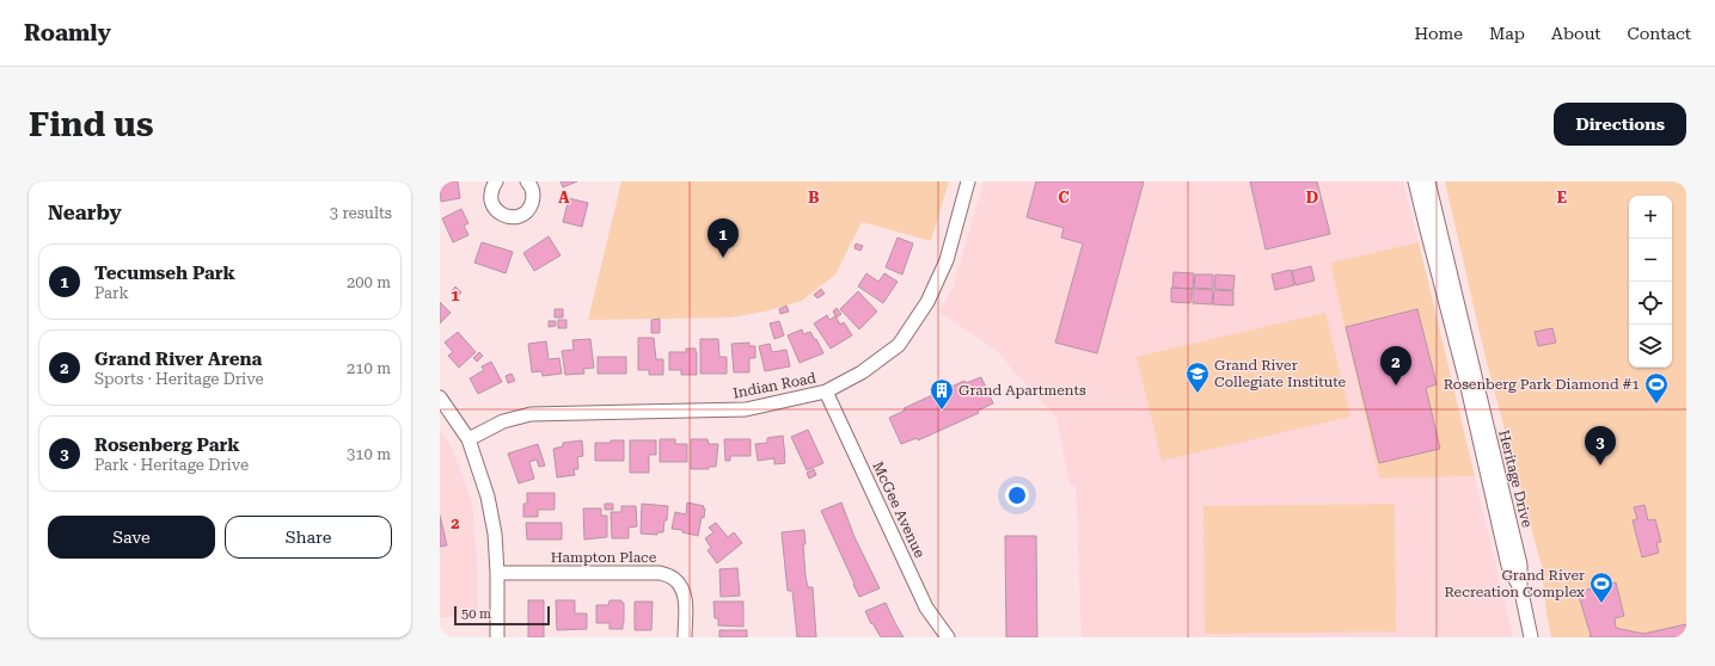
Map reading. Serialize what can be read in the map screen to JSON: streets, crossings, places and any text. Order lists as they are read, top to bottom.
{
  "streets": {
    "street": [
      "Indian Road",
      "Heritage Drive",
      "McGee Avenue",
      "Hampton Place"
    ]
  },
  "crossings": [
    ["Indian Road", "McGee Avenue"]
  ],
  "places": {
    "school or university": ["Grand River Collegiate Institute"],
    "sports": ["Rosenberg Park Diamond #1", "Grand River Recreation Complex"],
    "building": ["Grand Apartments"]
  },
  "scale_bar": "50 m",
  "page": {
    "header": "Roamly",
    "nav": [
      "Home",
      "Map",
      "About",
      "Contact"
    ],
    "buttons": [
      "Directions",
      ["Save", "Share"]
    ],
    "title": "Find us",
    "heading": ["Nearby", "3 results"],
    "map_buttons": ["+", "−"],
    "pins": ["1", "2", "3"],
    "list": [
      {
        "mark": "1",
        "name": "Tecumseh Park",
        "note": "Park",
        "value": "200 m"
      },
      {
        "mark": "2",
        "name": "Grand River Arena",
        "note": "Sports · Heritage Drive",
        "value": "210 m"
      },
      {
        "mark": "3",
        "name": "Rosenberg Park",
        "note": "Park · Heritage Drive",
        "value": "310 m"
      }
    ],
    "scale": "50 m"
  },
  "grid": {
    "columns": [
      "A",
      "B",
      "C",
      "D",
      "E"
    ],
    "rows": ["1", "2"]
  }
}
